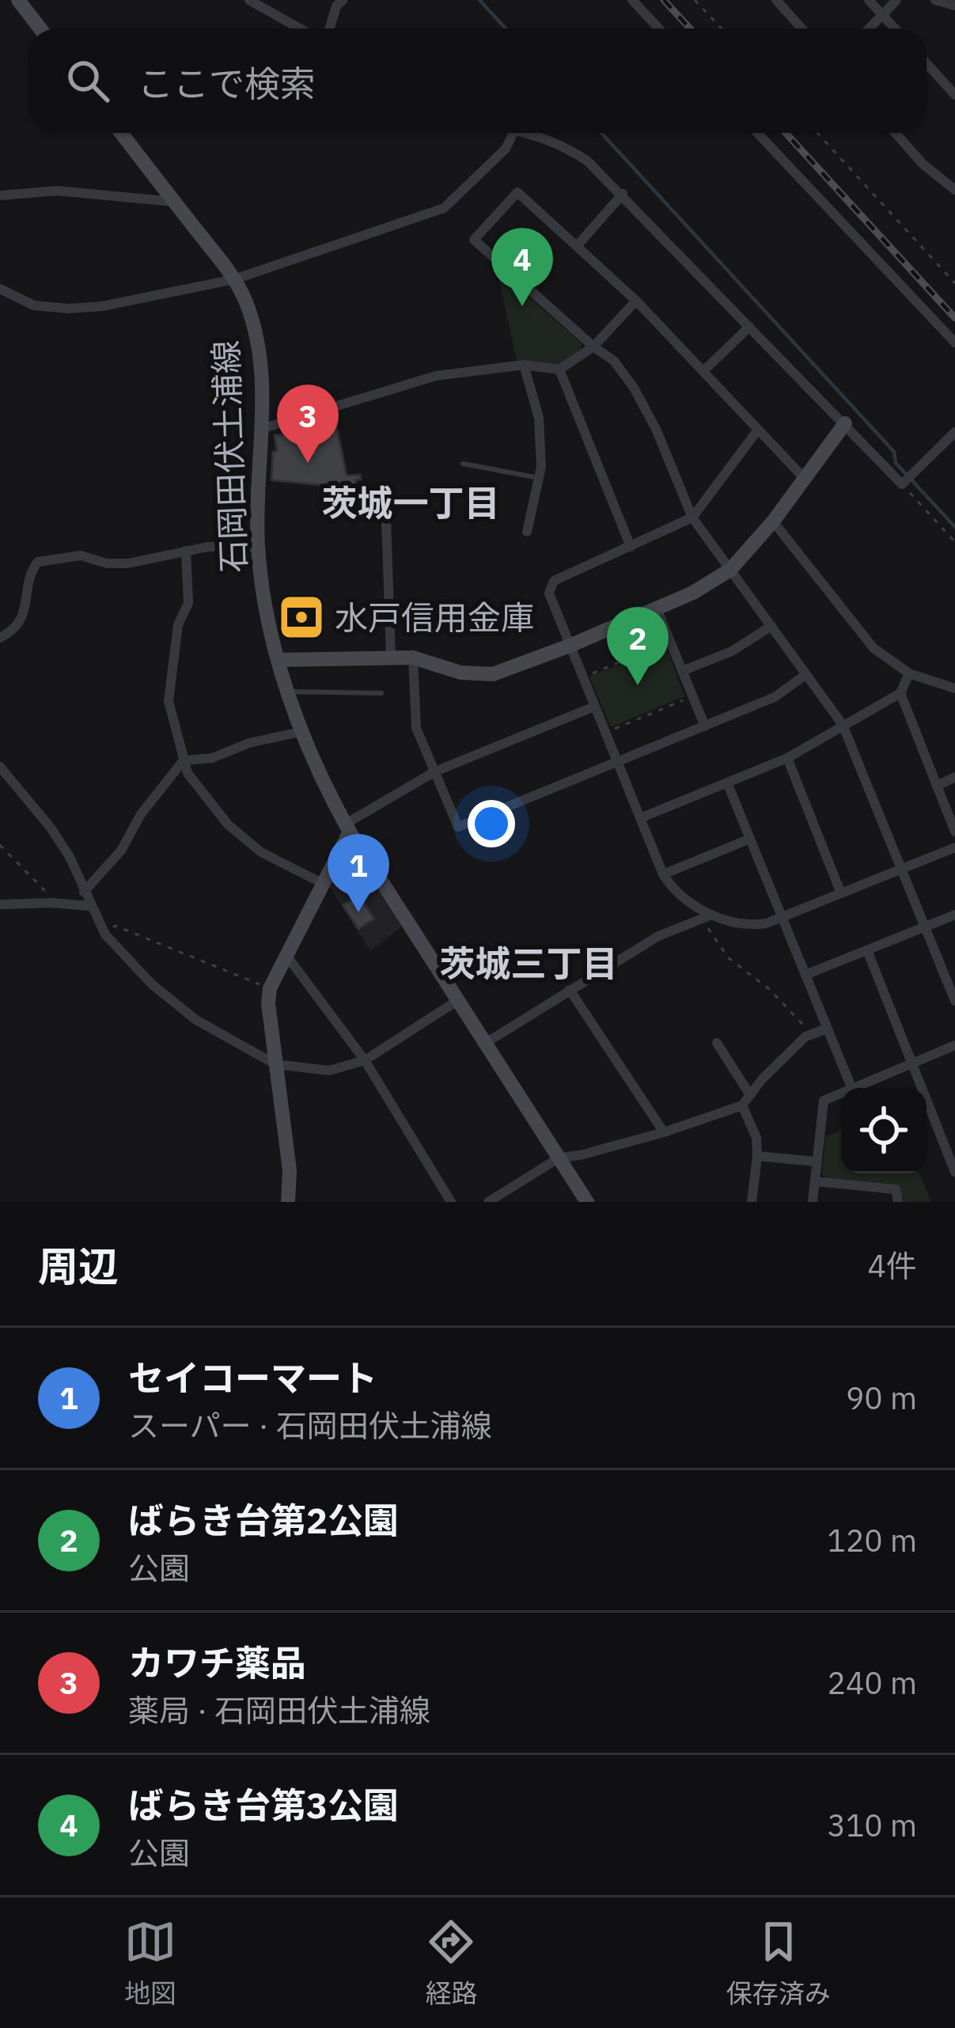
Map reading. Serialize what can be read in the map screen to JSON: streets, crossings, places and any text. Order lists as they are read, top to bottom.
{
  "streets": {
    "main road": ["石岡田伏土浦線"]
  },
  "districts": ["茨城一丁目", "茨城三丁目"],
  "places": {
    "bank": ["水戸信用金庫"]
  },
  "page": {
    "search": "ここで検索",
    "pins": [
      "4",
      "3",
      "2",
      "1"
    ],
    "heading": ["周辺", "4件"],
    "list": [
      {
        "mark": "1",
        "name": "セイコーマート",
        "note": "スーパー · 石岡田伏土浦線",
        "value": "90 m"
      },
      {
        "mark": "2",
        "name": "ばらき台第2公園",
        "note": "公園",
        "value": "120 m"
      },
      {
        "mark": "3",
        "name": "カワチ薬品",
        "note": "薬局 · 石岡田伏土浦線",
        "value": "240 m"
      },
      {
        "mark": "4",
        "name": "ばらき台第3公園",
        "note": "公園",
        "value": "310 m"
      }
    ],
    "nav": ["地図", "経路", "保存済み"]
  }
}
